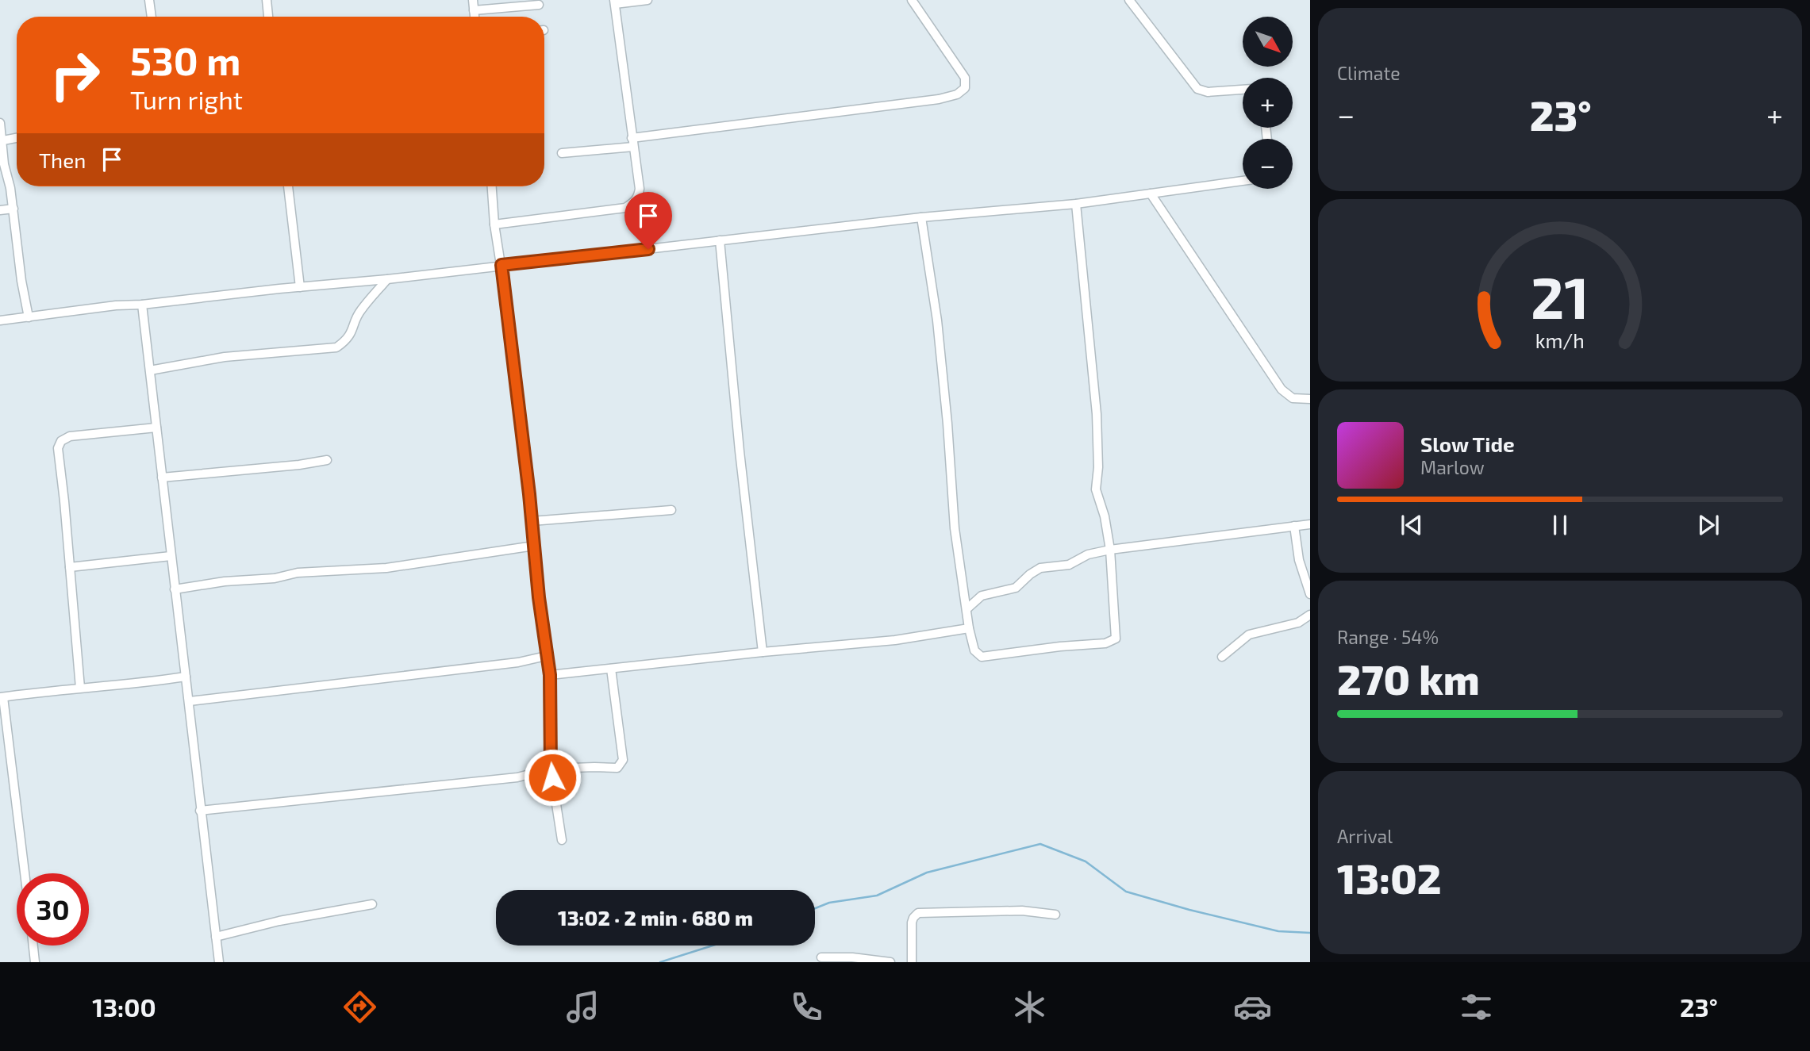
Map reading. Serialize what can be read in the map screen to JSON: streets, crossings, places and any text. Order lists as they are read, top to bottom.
{
  "north": "bottom right",
  "page": {
    "tile": [
      "Climate",
      ["Range · 54%", "270 km"],
      ["Arrival", "13:02"]
    ],
    "map_buttons": ["+", "−"],
    "turn": ["530 m", "Turn right"],
    "heat": ["−", "23°", "+"],
    "then": "Then",
    "song": ["Slow Tide", "Marlow"],
    "limit": "30",
    "trip": "13:02 · 2 min · 680 m",
    "tabs": ["13:00", "23°"],
    "gauge": ["21", "km/h"]
  }
}
